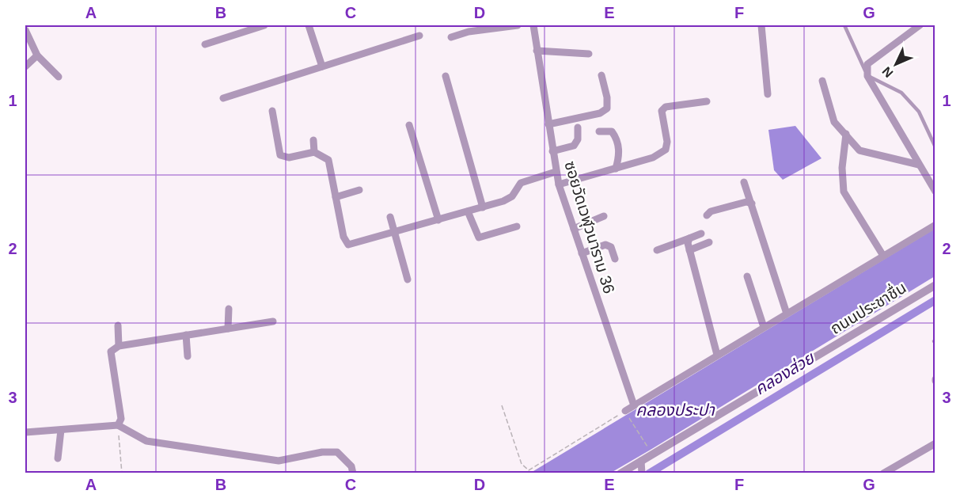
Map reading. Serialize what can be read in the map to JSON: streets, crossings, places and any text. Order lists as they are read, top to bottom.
{
  "streets": {
    "street": ["ซอยวัดเวฬุวนาราม 36", "ถนนประชาชื่น"]
  },
  "water": ["คลองส่วย", "คลองประปา"],
  "north": "bottom left",
  "grid": {
    "columns": [
      "A",
      "B",
      "C",
      "D",
      "E",
      "F",
      "G"
    ],
    "rows": ["1", "2", "3"]
  }
}
